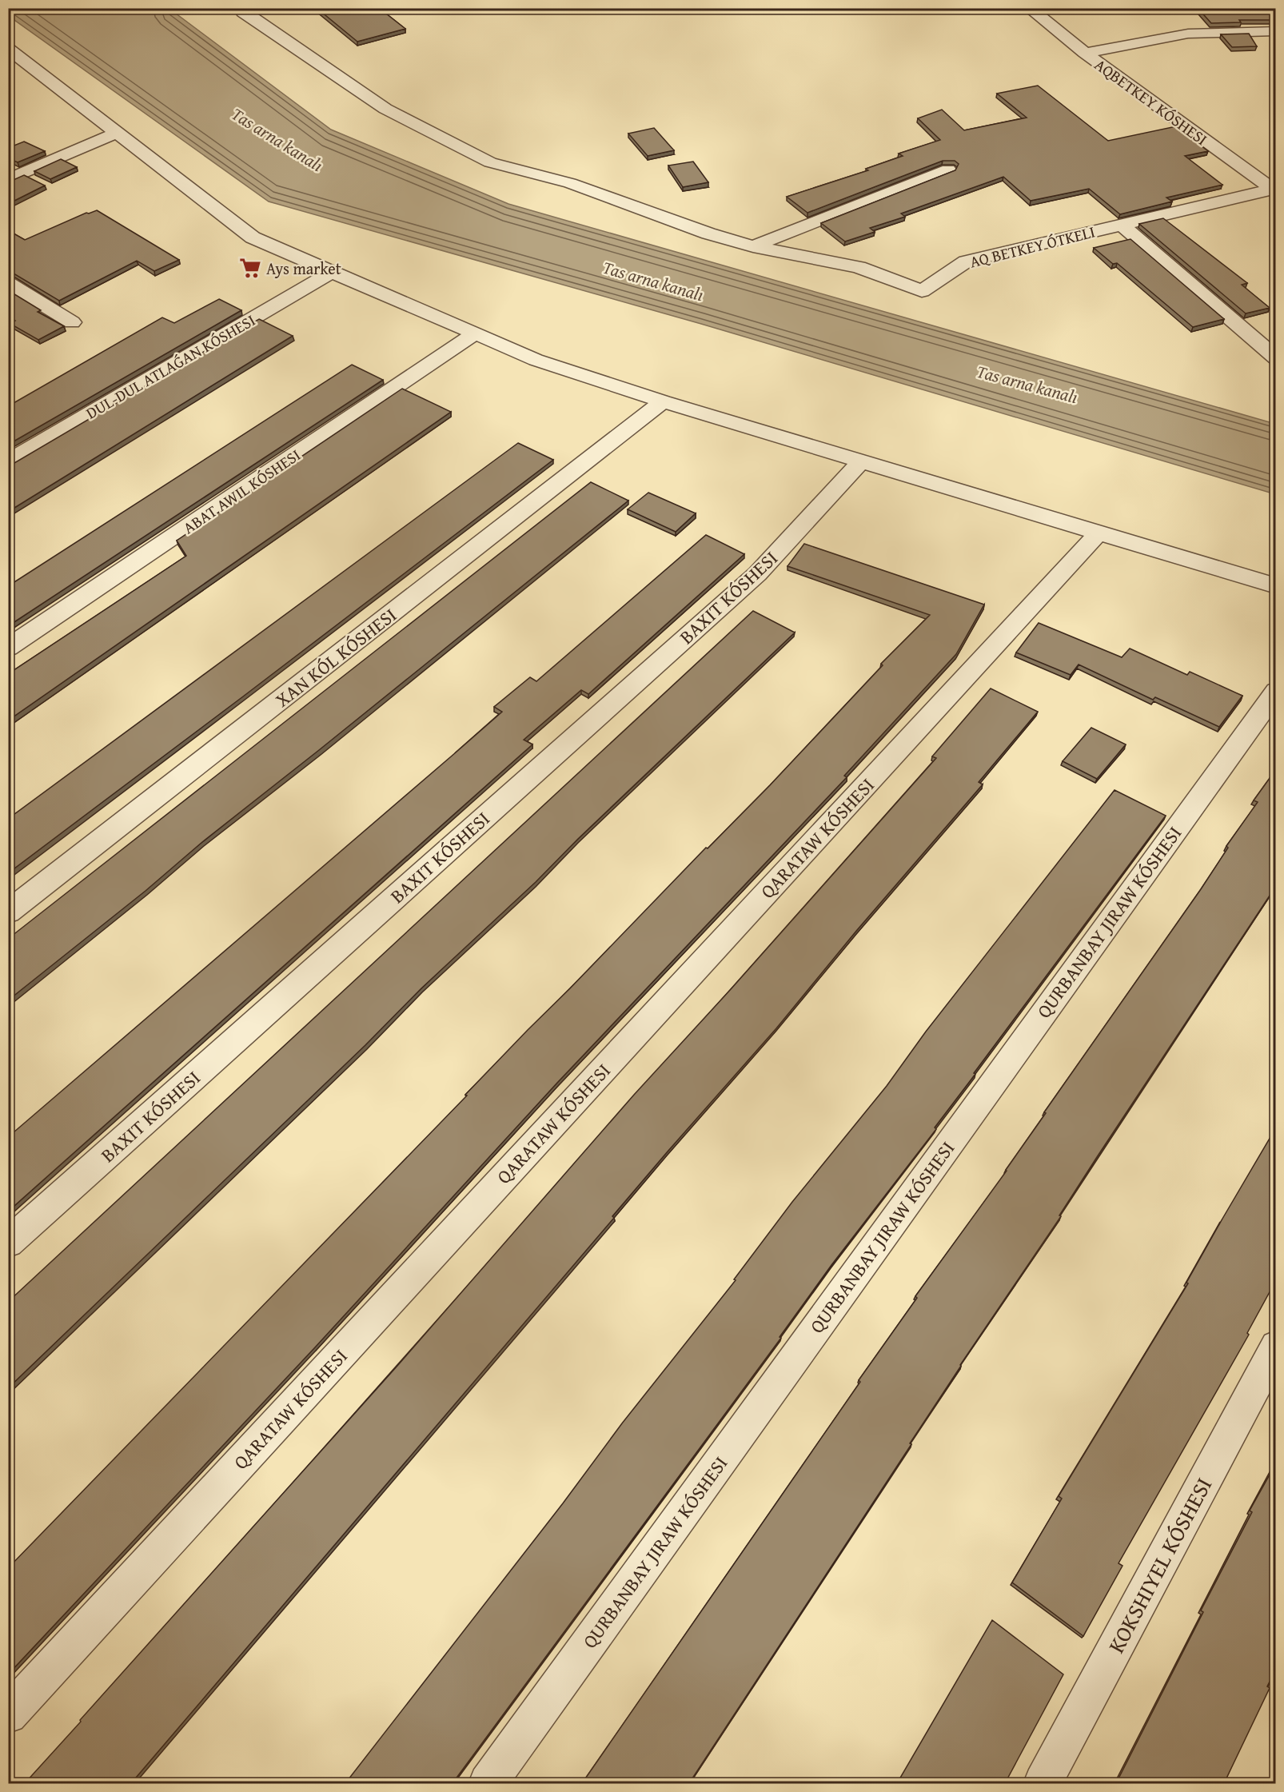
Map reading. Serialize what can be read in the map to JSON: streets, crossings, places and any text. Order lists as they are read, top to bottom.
{
  "streets": {
    "street": [
      "AQBETKEY KÓSHESI",
      "AQ BETKEY ÓTKELI",
      "DUL-DUL ATLAǴAN KÓSHESI",
      "XAN KÓL KÓSHESI",
      "QARATAW KÓSHESI",
      "KOKSHIYEL KÓSHESI"
    ]
  },
  "crossings": [
    ["AQBETKEY KÓSHESI", "AQ BETKEY ÓTKELI"]
  ],
  "water": ["Tas arna kanalı"],
  "places": {
    "supermarket": ["Ays market"]
  }
}
